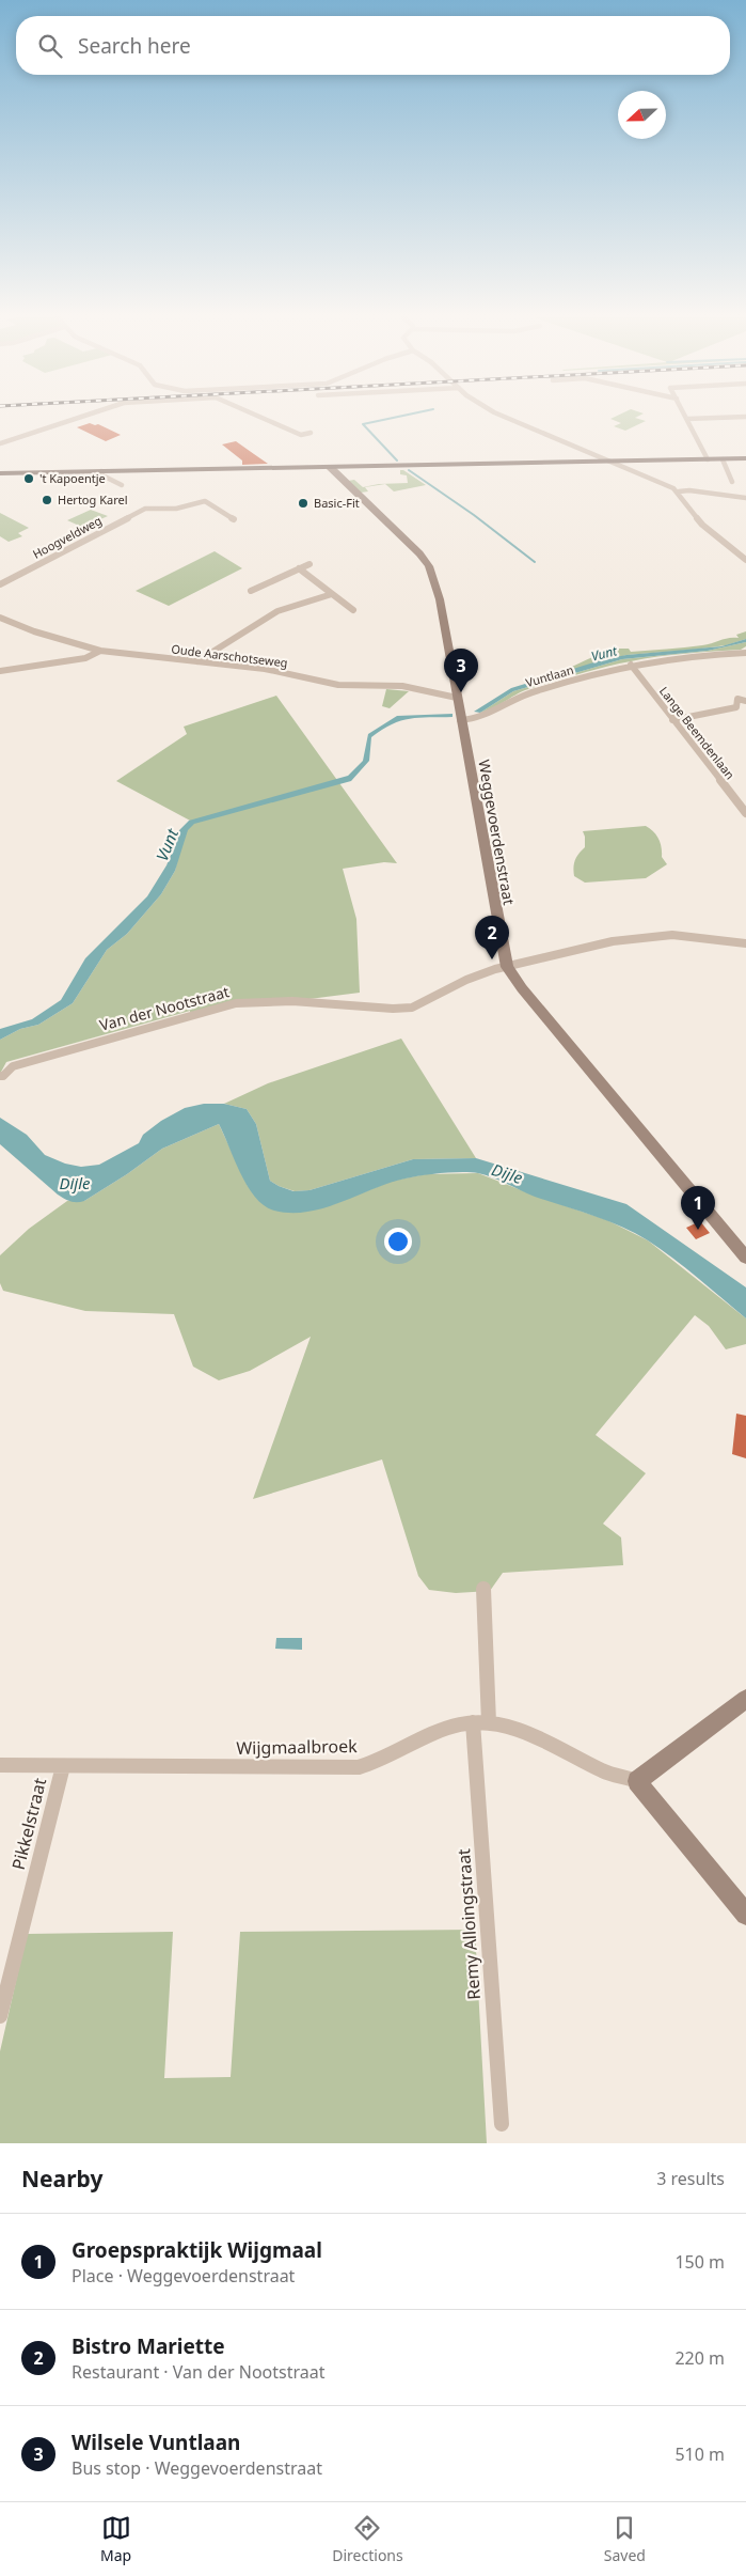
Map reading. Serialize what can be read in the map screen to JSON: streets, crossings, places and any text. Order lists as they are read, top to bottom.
{
  "streets": {
    "street": [
      "Hoogveldweg",
      "Oude Aarschotseweg",
      "Vuntlaan",
      "Lange Beemdenlaan",
      "Weggevoerdenstraat",
      "Van der Nootstraat",
      "Wijgmaalbroek",
      "Pikkelstraat",
      "Remy Alloingstraat"
    ]
  },
  "crossings": [
    ["Oude Aarschotseweg", "Weggevoerdenstraat"],
    ["Vuntlaan", "Lange Beemdenlaan"],
    ["Vuntlaan", "Weggevoerdenstraat"],
    ["Weggevoerdenstraat", "Van der Nootstraat"],
    ["Wijgmaalbroek", "Pikkelstraat"],
    ["Wijgmaalbroek", "Remy Alloingstraat"]
  ],
  "water": ["Vunt", "Dijle"],
  "places": ["'t Kapoentje", "Hertog Karel", "Basic-Fit"],
  "north": "left",
  "page": {
    "search": "Search here",
    "pins": ["3", "2", "1"],
    "heading": ["Nearby", "3 results"],
    "list": [
      {
        "mark": "1",
        "name": "Groepspraktijk Wijgmaal",
        "note": "Place · Weggevoerdenstraat",
        "value": "150 m"
      },
      {
        "mark": "2",
        "name": "Bistro Mariette",
        "note": "Restaurant · Van der Nootstraat",
        "value": "220 m"
      },
      {
        "mark": "3",
        "name": "Wilsele Vuntlaan",
        "note": "Bus stop · Weggevoerdenstraat",
        "value": "510 m"
      }
    ],
    "nav": ["Map", "Directions", "Saved"]
  }
}
